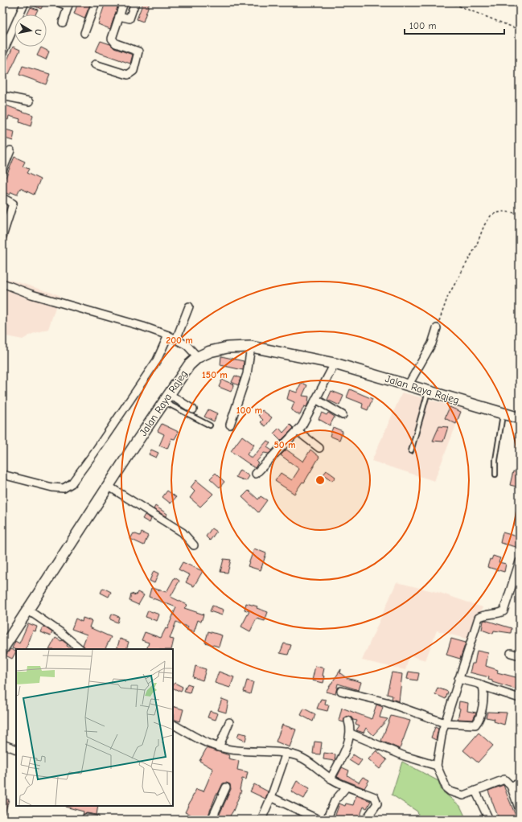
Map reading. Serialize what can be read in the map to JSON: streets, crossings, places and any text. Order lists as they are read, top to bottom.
{
  "streets": {
    "main road": ["Jalan Raya Rajeg"]
  },
  "scale_bar": "100 m",
  "north": "right",
  "rings": [
    "200 m",
    "150 m",
    "100 m",
    "50 m"
  ]
}
